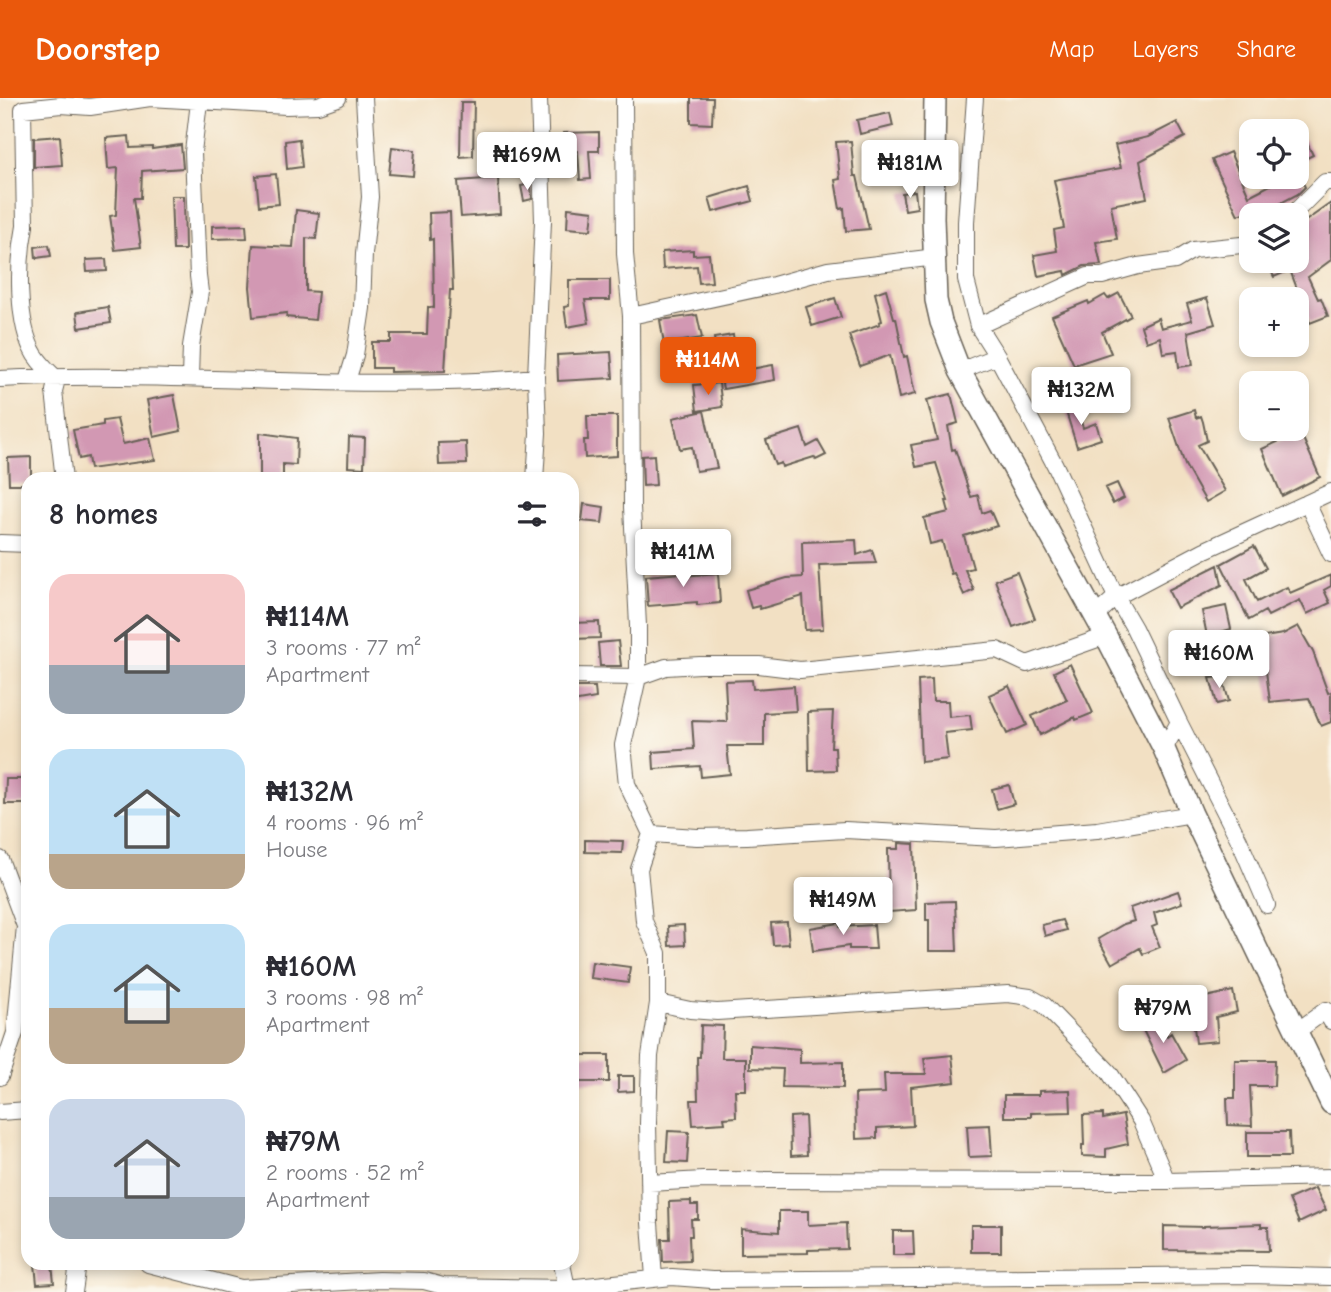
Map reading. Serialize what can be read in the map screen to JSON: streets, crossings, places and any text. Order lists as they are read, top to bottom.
{
  "page": {
    "header": "Doorstep",
    "nav": ["Map", "Layers", "Share"],
    "map_buttons": ["+", "−"],
    "price": [
      "₦169M",
      "₦181M",
      "₦114M",
      "₦132M",
      "₦141M",
      "₦160M",
      "₦149M",
      "₦79M"
    ],
    "heading": "8 homes",
    "list": [
      {
        "name": "₦114M",
        "note": "3 rooms · 77 m² · Apartment"
      },
      {
        "name": "₦132M",
        "note": "4 rooms · 96 m² · House"
      },
      {
        "name": "₦160M",
        "note": "3 rooms · 98 m² · Apartment"
      },
      {
        "name": "₦79M",
        "note": "2 rooms · 52 m² · Apartment"
      }
    ]
  }
}
